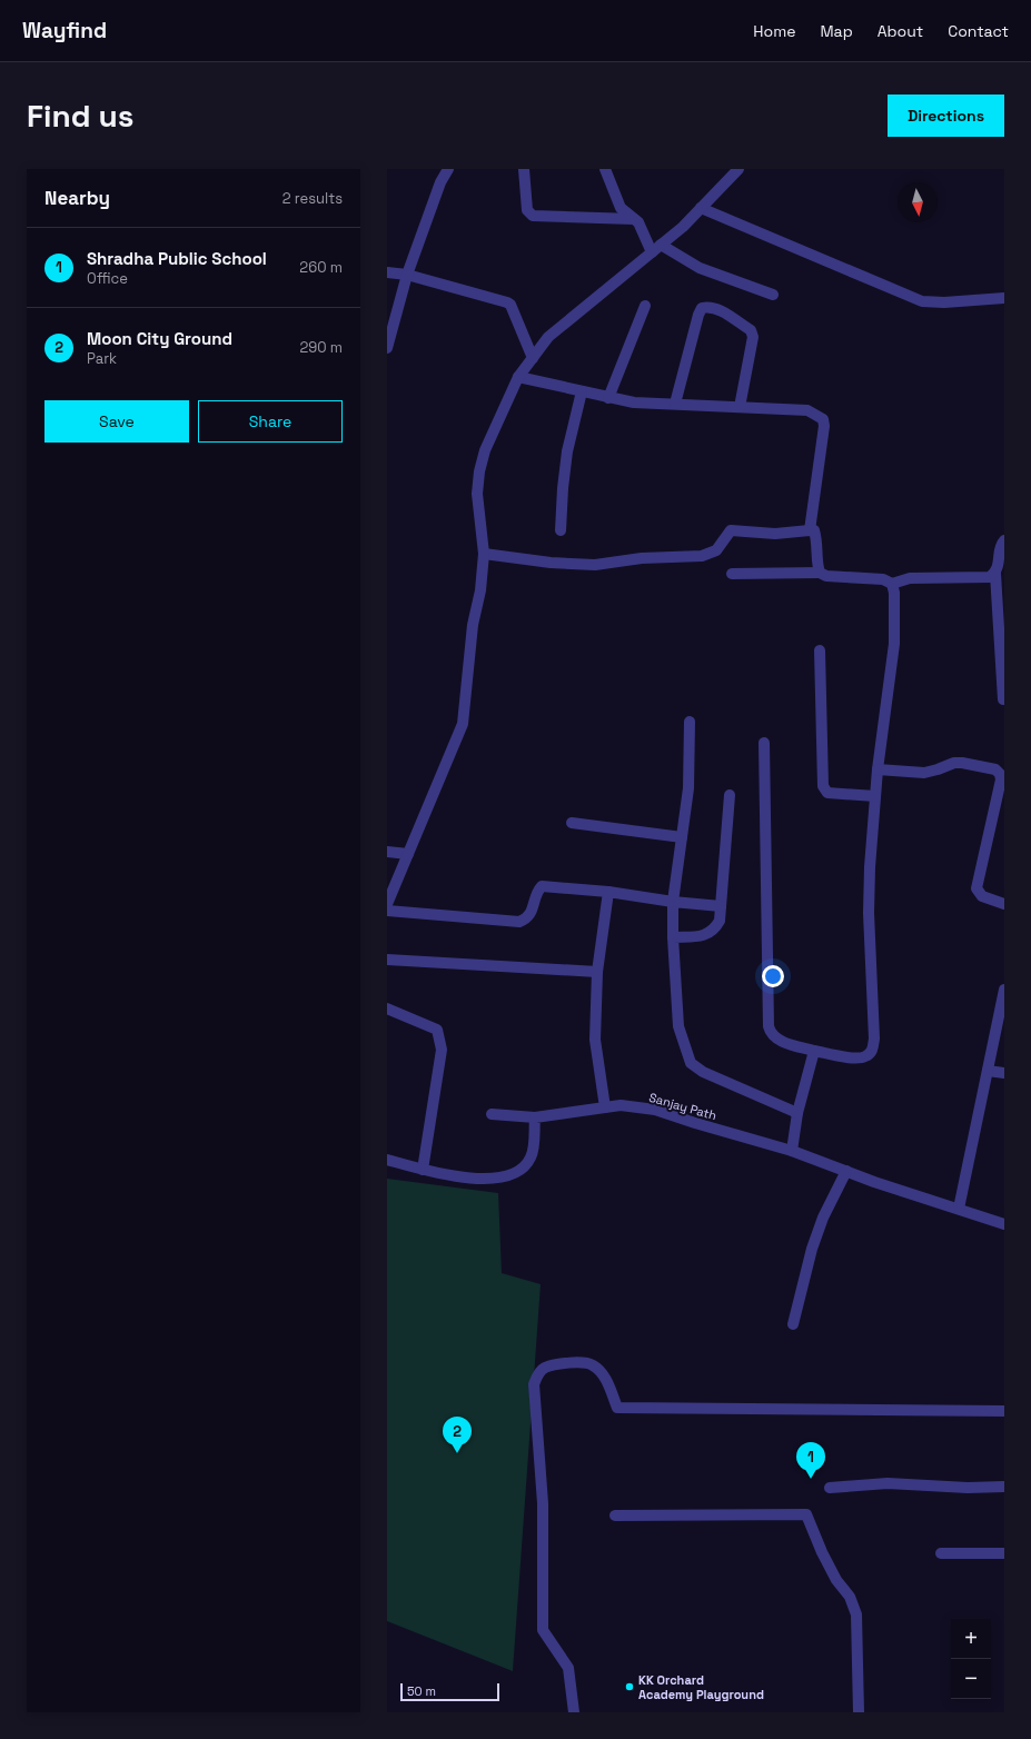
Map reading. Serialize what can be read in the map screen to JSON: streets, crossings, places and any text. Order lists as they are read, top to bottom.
{
  "streets": {
    "street": ["Sanjay Path"]
  },
  "places": ["KK Orchard Academy Playground"],
  "scale_bar": "50 m",
  "north": "bottom",
  "page": {
    "header": "Wayfind",
    "nav": [
      "Home",
      "Map",
      "About",
      "Contact"
    ],
    "buttons": [
      "Directions",
      ["Save", "Share"]
    ],
    "title": "Find us",
    "heading": ["Nearby", "2 results"],
    "list": [
      {
        "mark": "1",
        "name": "Shradha Public School",
        "note": "Office",
        "value": "260 m"
      },
      {
        "mark": "2",
        "name": "Moon City Ground",
        "note": "Park",
        "value": "290 m"
      }
    ],
    "pins": ["2", "1"],
    "map_buttons": ["+", "−"],
    "scale": "50 m"
  }
}
